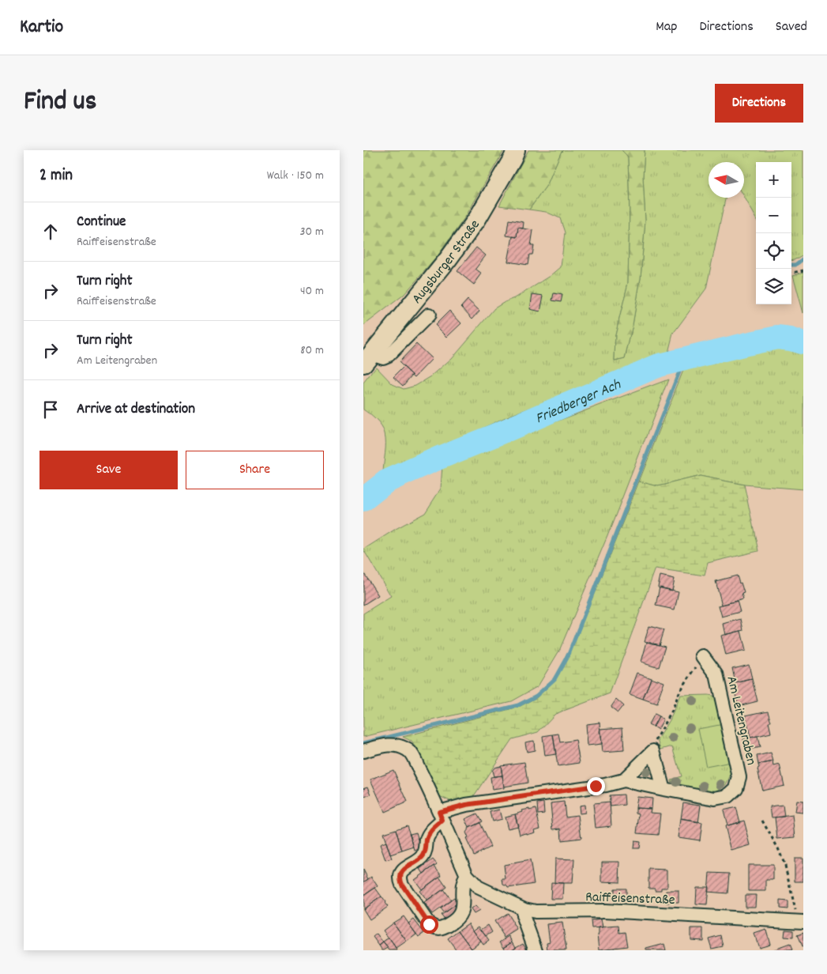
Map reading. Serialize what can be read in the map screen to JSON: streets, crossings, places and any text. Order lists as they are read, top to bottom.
{
  "streets": {
    "main road": ["Augsburger Straße"],
    "street": ["Am Leitengraben", "Raiffeisenstraße"]
  },
  "crossings": [
    ["Am Leitengraben", "Raiffeisenstraße"]
  ],
  "water": ["Friedberger Ach"],
  "north": "left",
  "page": {
    "header": "Kartio",
    "nav": ["Map", "Directions", "Saved"],
    "title": "Find us",
    "buttons": [
      "Directions",
      ["Save", "Share"]
    ],
    "heading": ["2 min", "Walk · 150 m"],
    "map_buttons": ["+", "−"],
    "list": [
      ["Continue", "Raiffeisenstraße", "30 m"],
      ["Turn right", "Raiffeisenstraße", "40 m"],
      ["Turn right", "Am Leitengraben", "80 m"],
      "Arrive at destination"
    ]
  }
}
